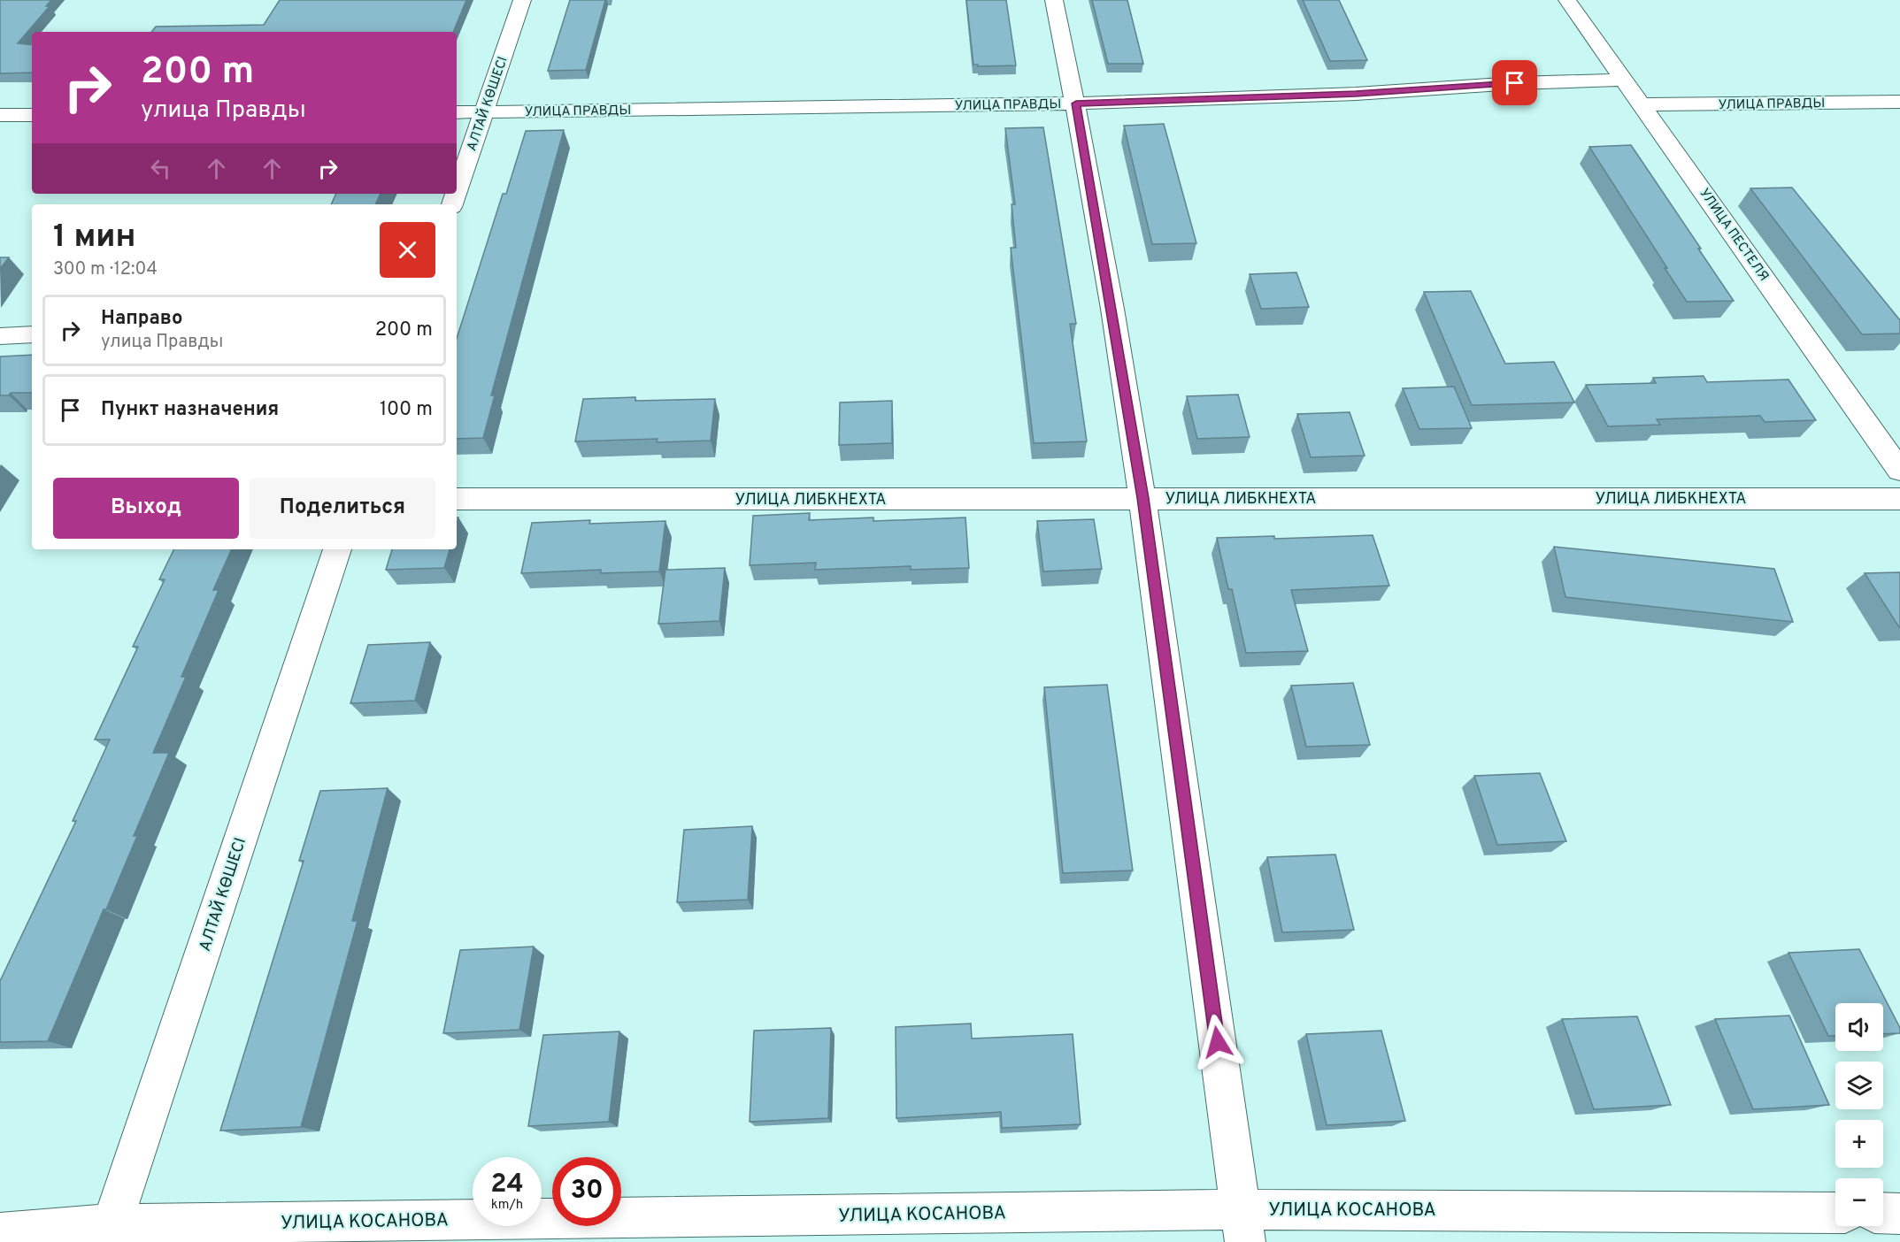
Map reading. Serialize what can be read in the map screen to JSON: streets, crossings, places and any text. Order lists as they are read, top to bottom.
{
  "streets": {
    "street": [
      "АЛТАЙ КӨШЕСІ",
      "УЛИЦА ПРАВДЫ",
      "УЛИЦА ПЕСТЕЛЯ",
      "УЛИЦА ЛИБКНЕХТА",
      "УЛИЦА КОСАНОВА"
    ]
  },
  "crossings": [
    ["АЛТАЙ КӨШЕСІ", "УЛИЦА ПРАВДЫ"],
    ["АЛТАЙ КӨШЕСІ", "УЛИЦА КОСАНОВА"],
    ["УЛИЦА ПРАВДЫ", "УЛИЦА ПЕСТЕЛЯ"]
  ],
  "page": {
    "turn": ["200 m", "улица Правды"],
    "heading": ["1 мин", "300 m · 12:04"],
    "list": [
      {
        "name": "Направо",
        "note": "улица Правды",
        "value": "200 m"
      },
      {
        "name": "Пункт назначения",
        "value": "100 m"
      }
    ],
    "buttons": ["Выход", "Поделиться"],
    "map_buttons": ["+", "−"],
    "speed": "24 km/h",
    "limit": "30"
  }
}
